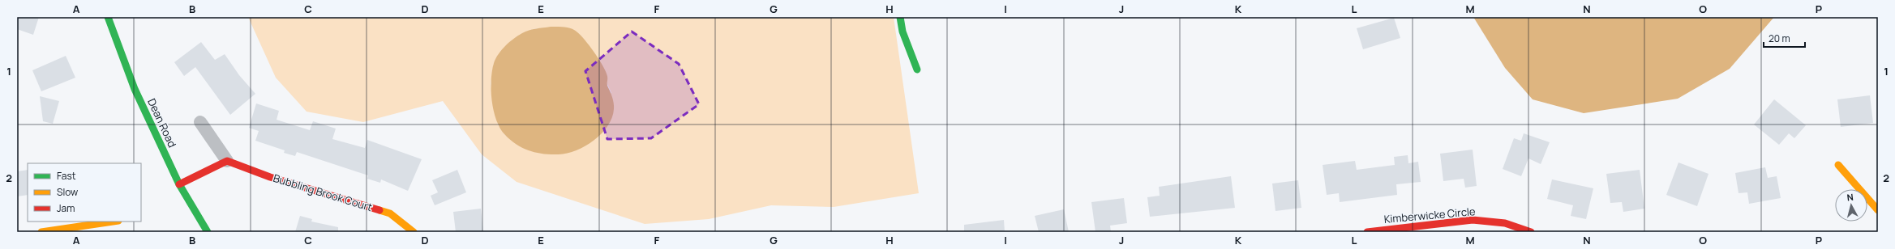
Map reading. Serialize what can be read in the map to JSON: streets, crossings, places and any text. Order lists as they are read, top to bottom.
{
  "streets": {
    "street": ["Dean Road", "Bubbling Brook Court", "Kimberwicke Circle"]
  },
  "legend": ["Fast", "Slow", "Jam"],
  "scale_bar": "20 m",
  "north": "top",
  "grid": {
    "columns": [
      "A",
      "B",
      "C",
      "D",
      "E",
      "F",
      "G",
      "H",
      "I",
      "J",
      "K",
      "L",
      "M",
      "N",
      "O",
      "P"
    ],
    "rows": ["1", "2"]
  }
}
